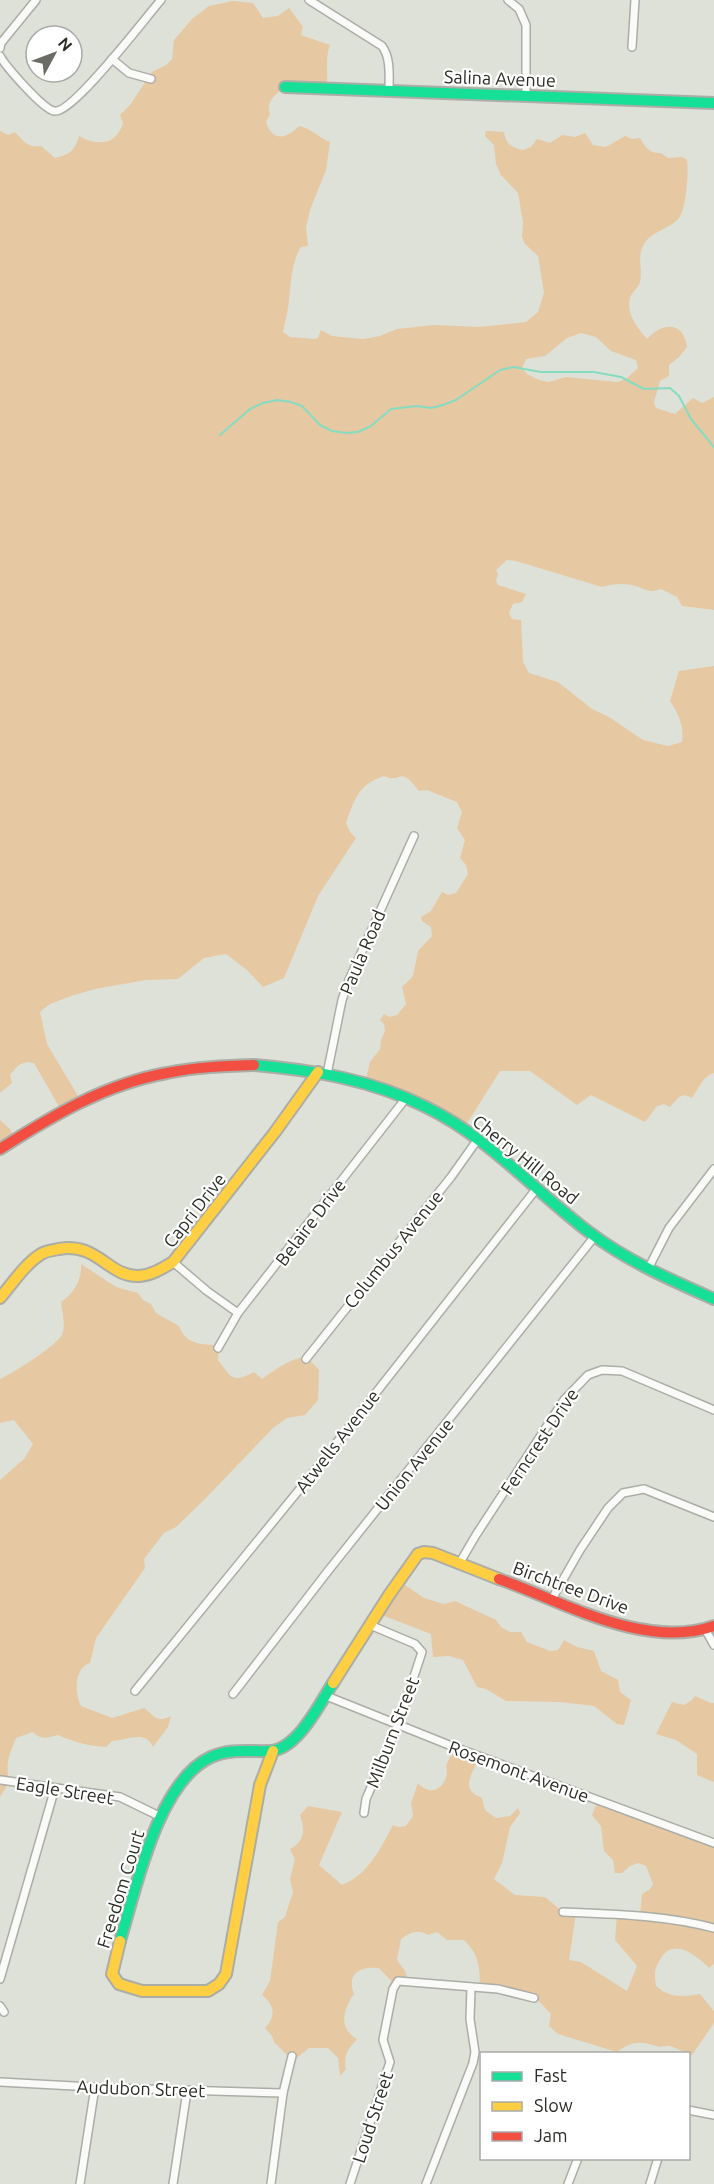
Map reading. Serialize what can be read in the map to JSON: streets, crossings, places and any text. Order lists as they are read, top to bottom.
{
  "streets": {
    "street": [
      "Salina Avenue",
      "Paula Road",
      "Cherry Hill Road",
      "Capri Drive",
      "Belaire Drive",
      "Columbus Avenue",
      "Atwells Avenue",
      "Ferncrest Drive",
      "Union Avenue",
      "Birchtree Drive",
      "Milburn Street",
      "Rosemont Avenue",
      "Eagle Street",
      "Freedom Court",
      "Audubon Street",
      "Loud Street"
    ]
  },
  "crossings": [
    ["Paula Road", "Cherry Hill Road"],
    ["Paula Road", "Capri Drive"],
    ["Cherry Hill Road", "Capri Drive"],
    ["Cherry Hill Road", "Belaire Drive"],
    ["Cherry Hill Road", "Columbus Avenue"],
    ["Cherry Hill Road", "Atwells Avenue"],
    ["Cherry Hill Road", "Union Avenue"],
    ["Ferncrest Drive", "Birchtree Drive"],
    ["Birchtree Drive", "Milburn Street"],
    ["Milburn Street", "Rosemont Avenue"],
    ["Eagle Street", "Freedom Court"]
  ],
  "legend": ["Fast", "Slow", "Jam"],
  "north": "top right"
}
